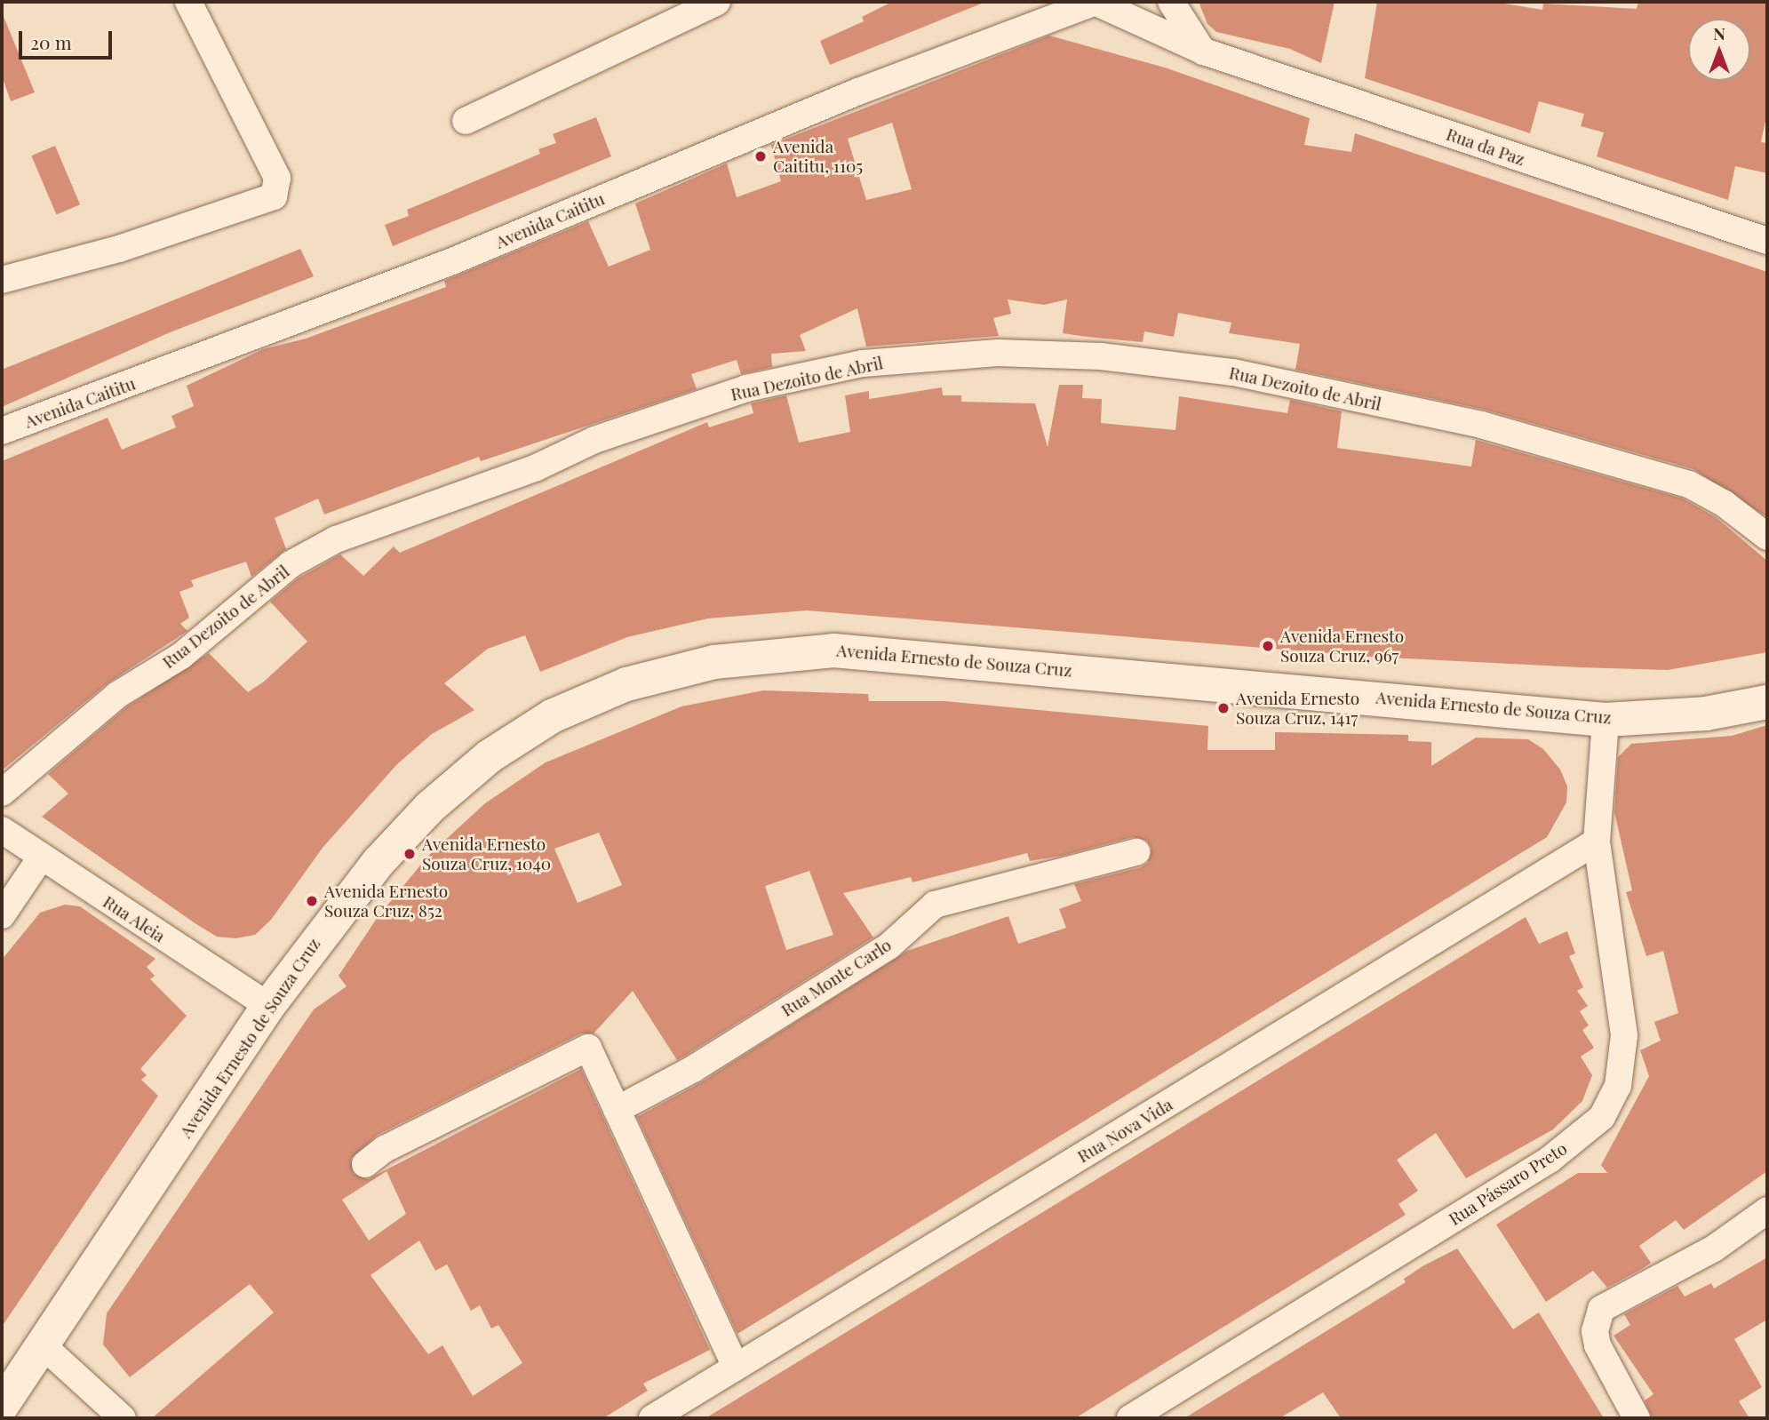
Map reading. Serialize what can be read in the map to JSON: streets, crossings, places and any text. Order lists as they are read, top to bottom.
{
  "streets": {
    "street": [
      "Rua da Paz",
      "Avenida Caititu",
      "Rua Dezoito de Abril",
      "Avenida Ernesto de Souza Cruz",
      "Rua Aleia",
      "Rua Monte Carlo",
      "Rua Nova Vida",
      "Rua Pássaro Preto"
    ]
  },
  "crossings": [
    ["Rua da Paz", "Avenida Caititu"],
    ["Avenida Ernesto de Souza Cruz", "Rua Aleia"],
    ["Avenida Ernesto de Souza Cruz", "Rua Pássaro Preto"],
    ["Rua Nova Vida", "Rua Pássaro Preto"]
  ],
  "places": [
    "Avenida Caititu, 1105",
    "Avenida Ernesto Souza Cruz, 967",
    "Avenida Ernesto Souza Cruz, 1417",
    "Avenida Ernesto Souza Cruz, 1040",
    "Avenida Ernesto Souza Cruz, 852"
  ],
  "scale_bar": "20 m",
  "north": "top"
}
